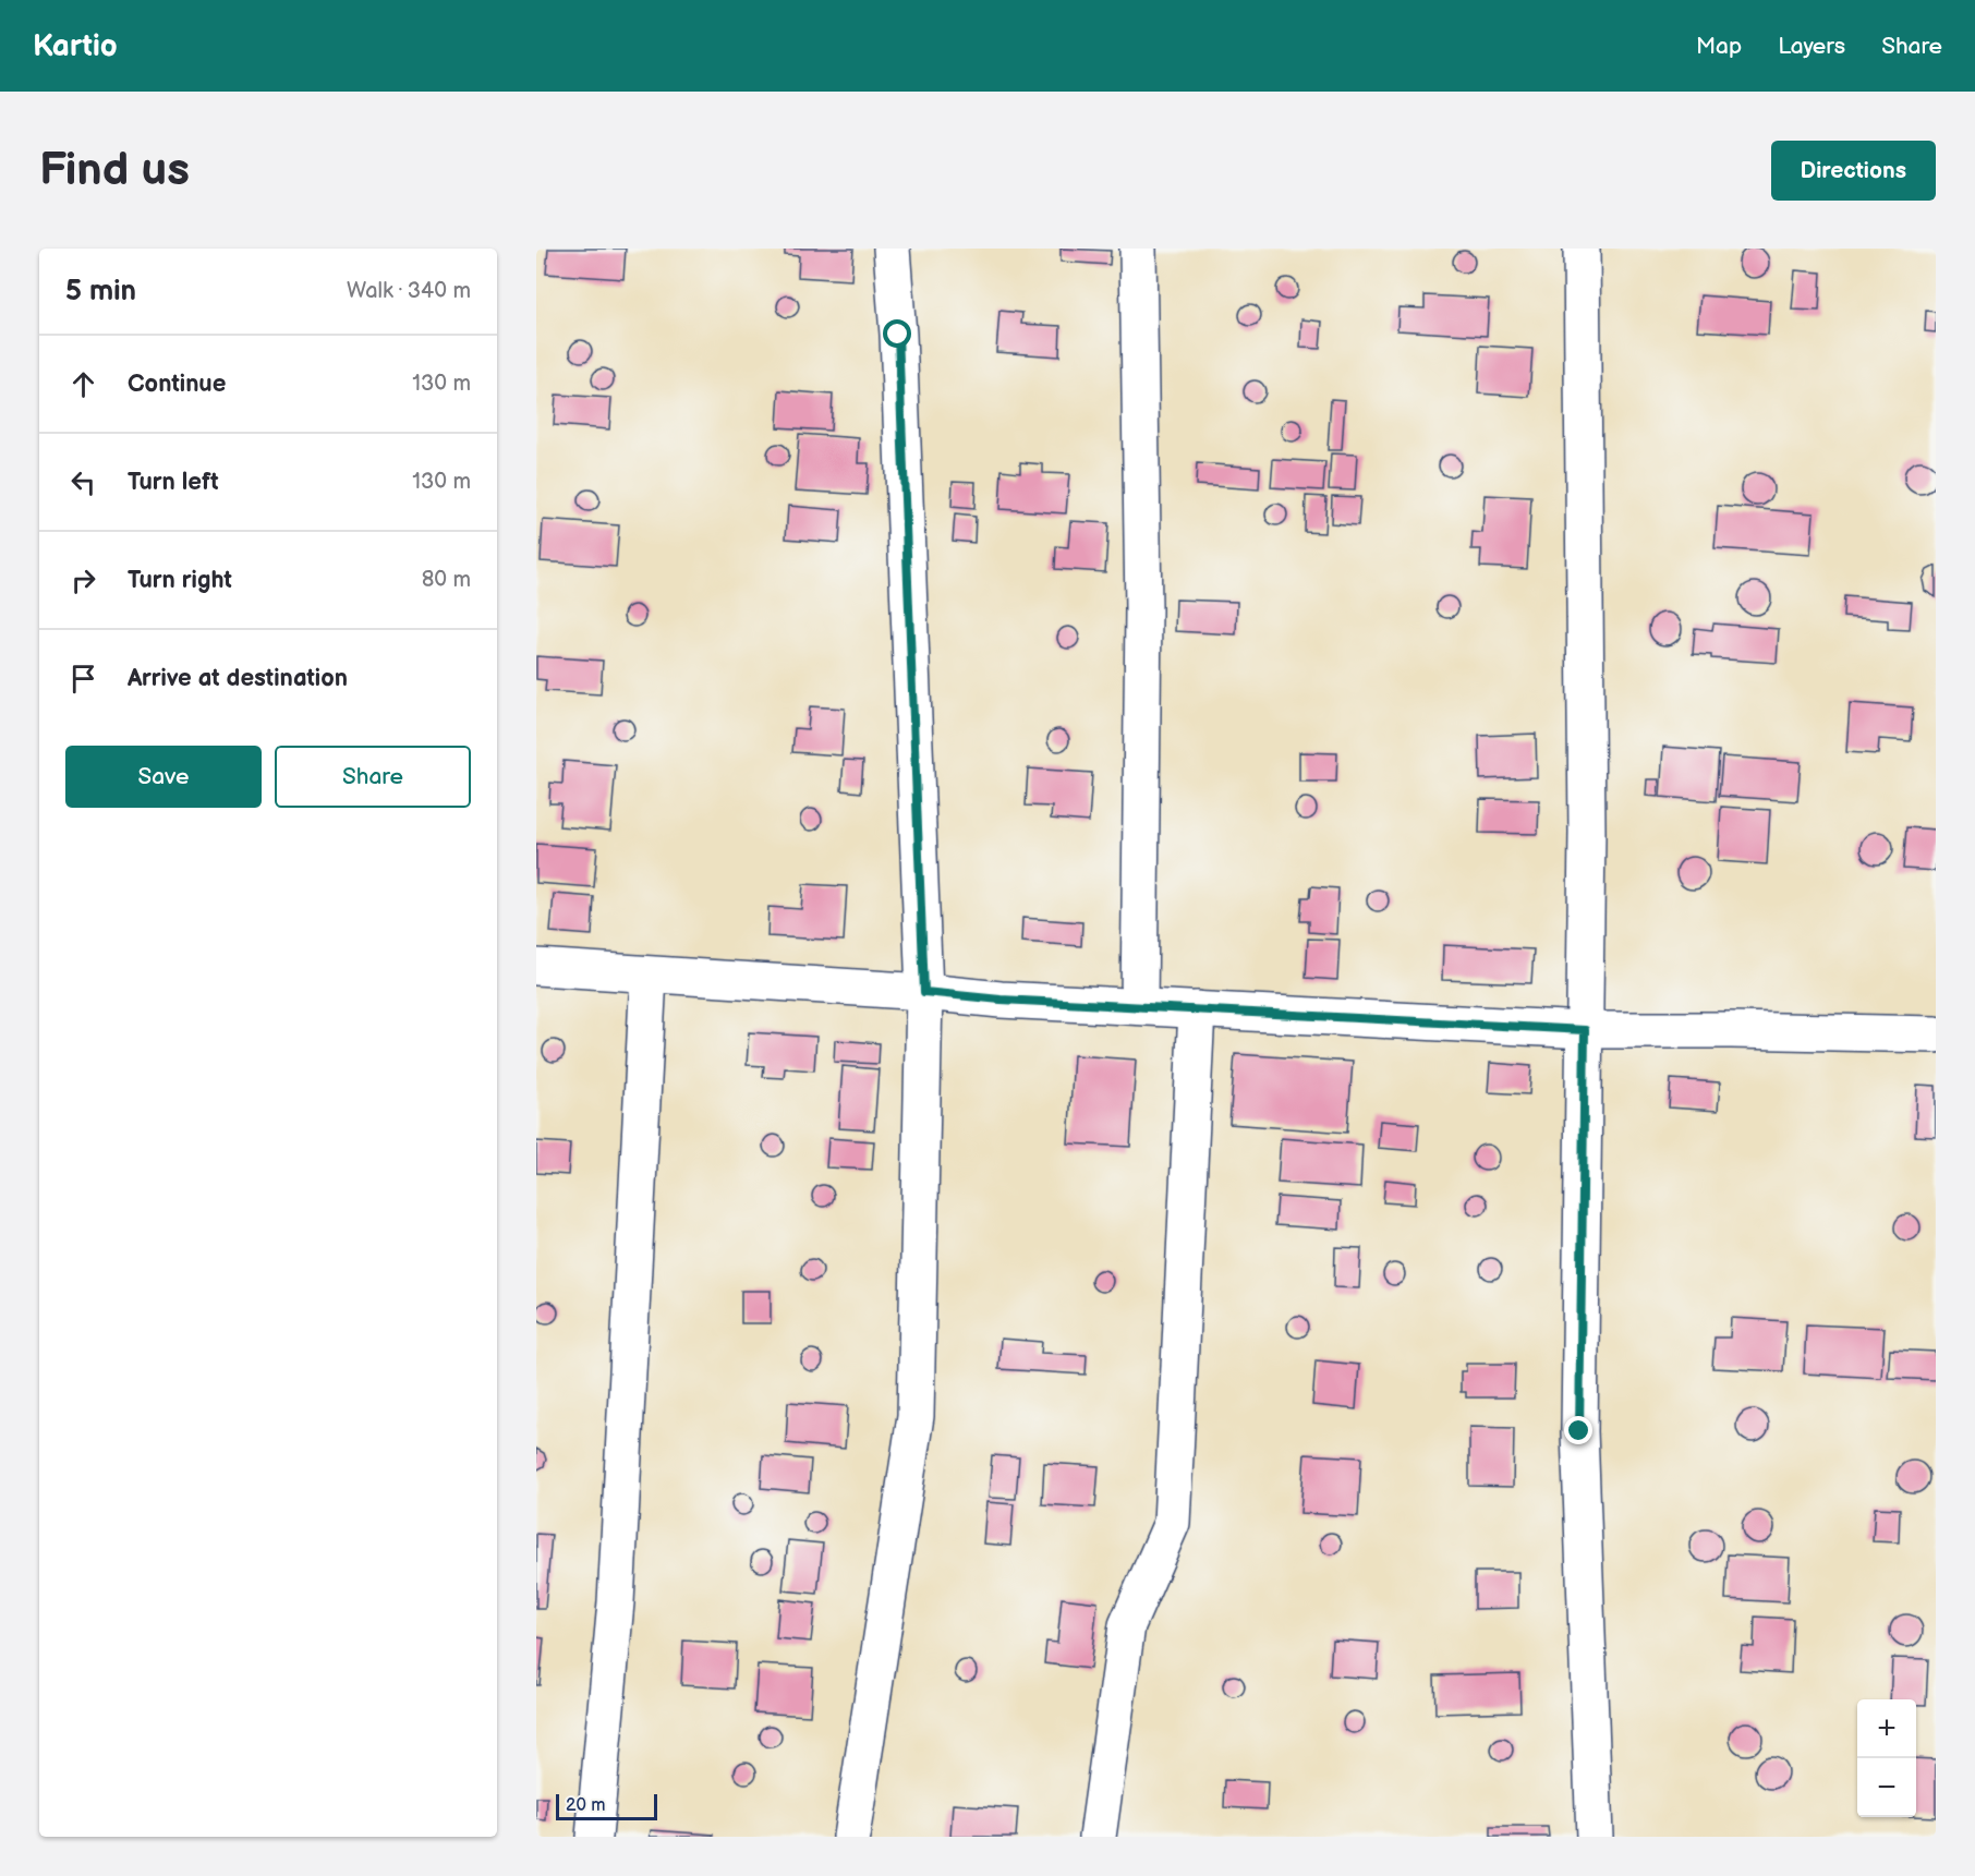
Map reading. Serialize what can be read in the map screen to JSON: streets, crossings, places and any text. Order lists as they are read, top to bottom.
{
  "scale_bar": "20 m",
  "page": {
    "header": "Kartio",
    "nav": ["Map", "Layers", "Share"],
    "buttons": [
      "Directions",
      ["Save", "Share"]
    ],
    "title": "Find us",
    "heading": ["5 min", "Walk · 340 m"],
    "list": [
      ["Continue", "130 m"],
      ["Turn left", "130 m"],
      ["Turn right", "80 m"],
      "Arrive at destination"
    ],
    "map_buttons": ["+", "−"],
    "scale": "20 m"
  }
}
